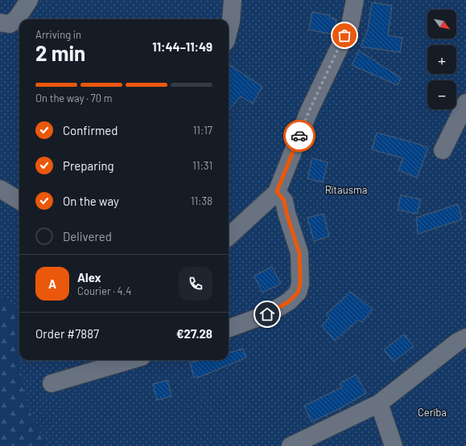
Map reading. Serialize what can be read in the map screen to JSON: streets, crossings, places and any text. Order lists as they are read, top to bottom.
{
  "parks": ["Rītausma", "Cerība"],
  "north": "bottom right",
  "page": {
    "map_buttons": ["+", "−"],
    "heading": ["2 min", "Arriving in", "11:44–11:49"],
    "panel": [
      "Alex",
      "Courier · 4.4",
      "Order #7887",
      "€27.28"
    ],
    "bar": "On the way · 70 m",
    "list": [
      ["Confirmed", "11:17"],
      ["Preparing", "11:31"],
      ["On the way", "11:38"],
      "Delivered"
    ],
    "round": "A"
  }
}
